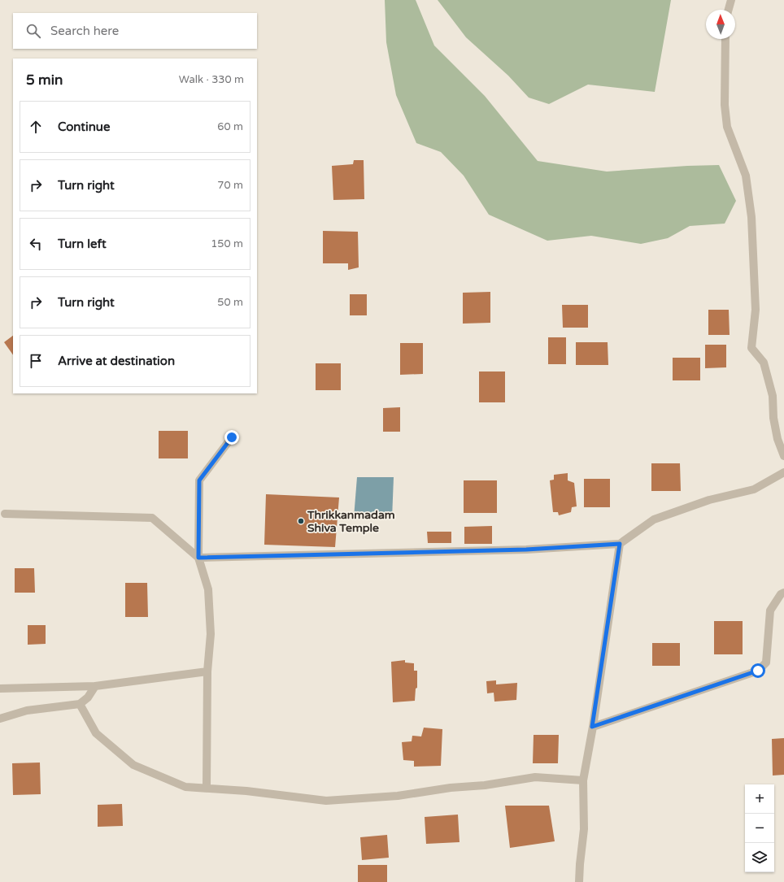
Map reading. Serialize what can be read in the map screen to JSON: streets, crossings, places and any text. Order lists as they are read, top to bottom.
{
  "places": ["Thrikkanmadam Shiva Temple"],
  "north": "top",
  "page": {
    "search": "Search here",
    "heading": ["5 min", "Walk · 330 m"],
    "list": [
      ["Continue", "60 m"],
      ["Turn right", "70 m"],
      ["Turn left", "150 m"],
      ["Turn right", "50 m"],
      "Arrive at destination"
    ],
    "map_buttons": ["+", "−"]
  }
}
